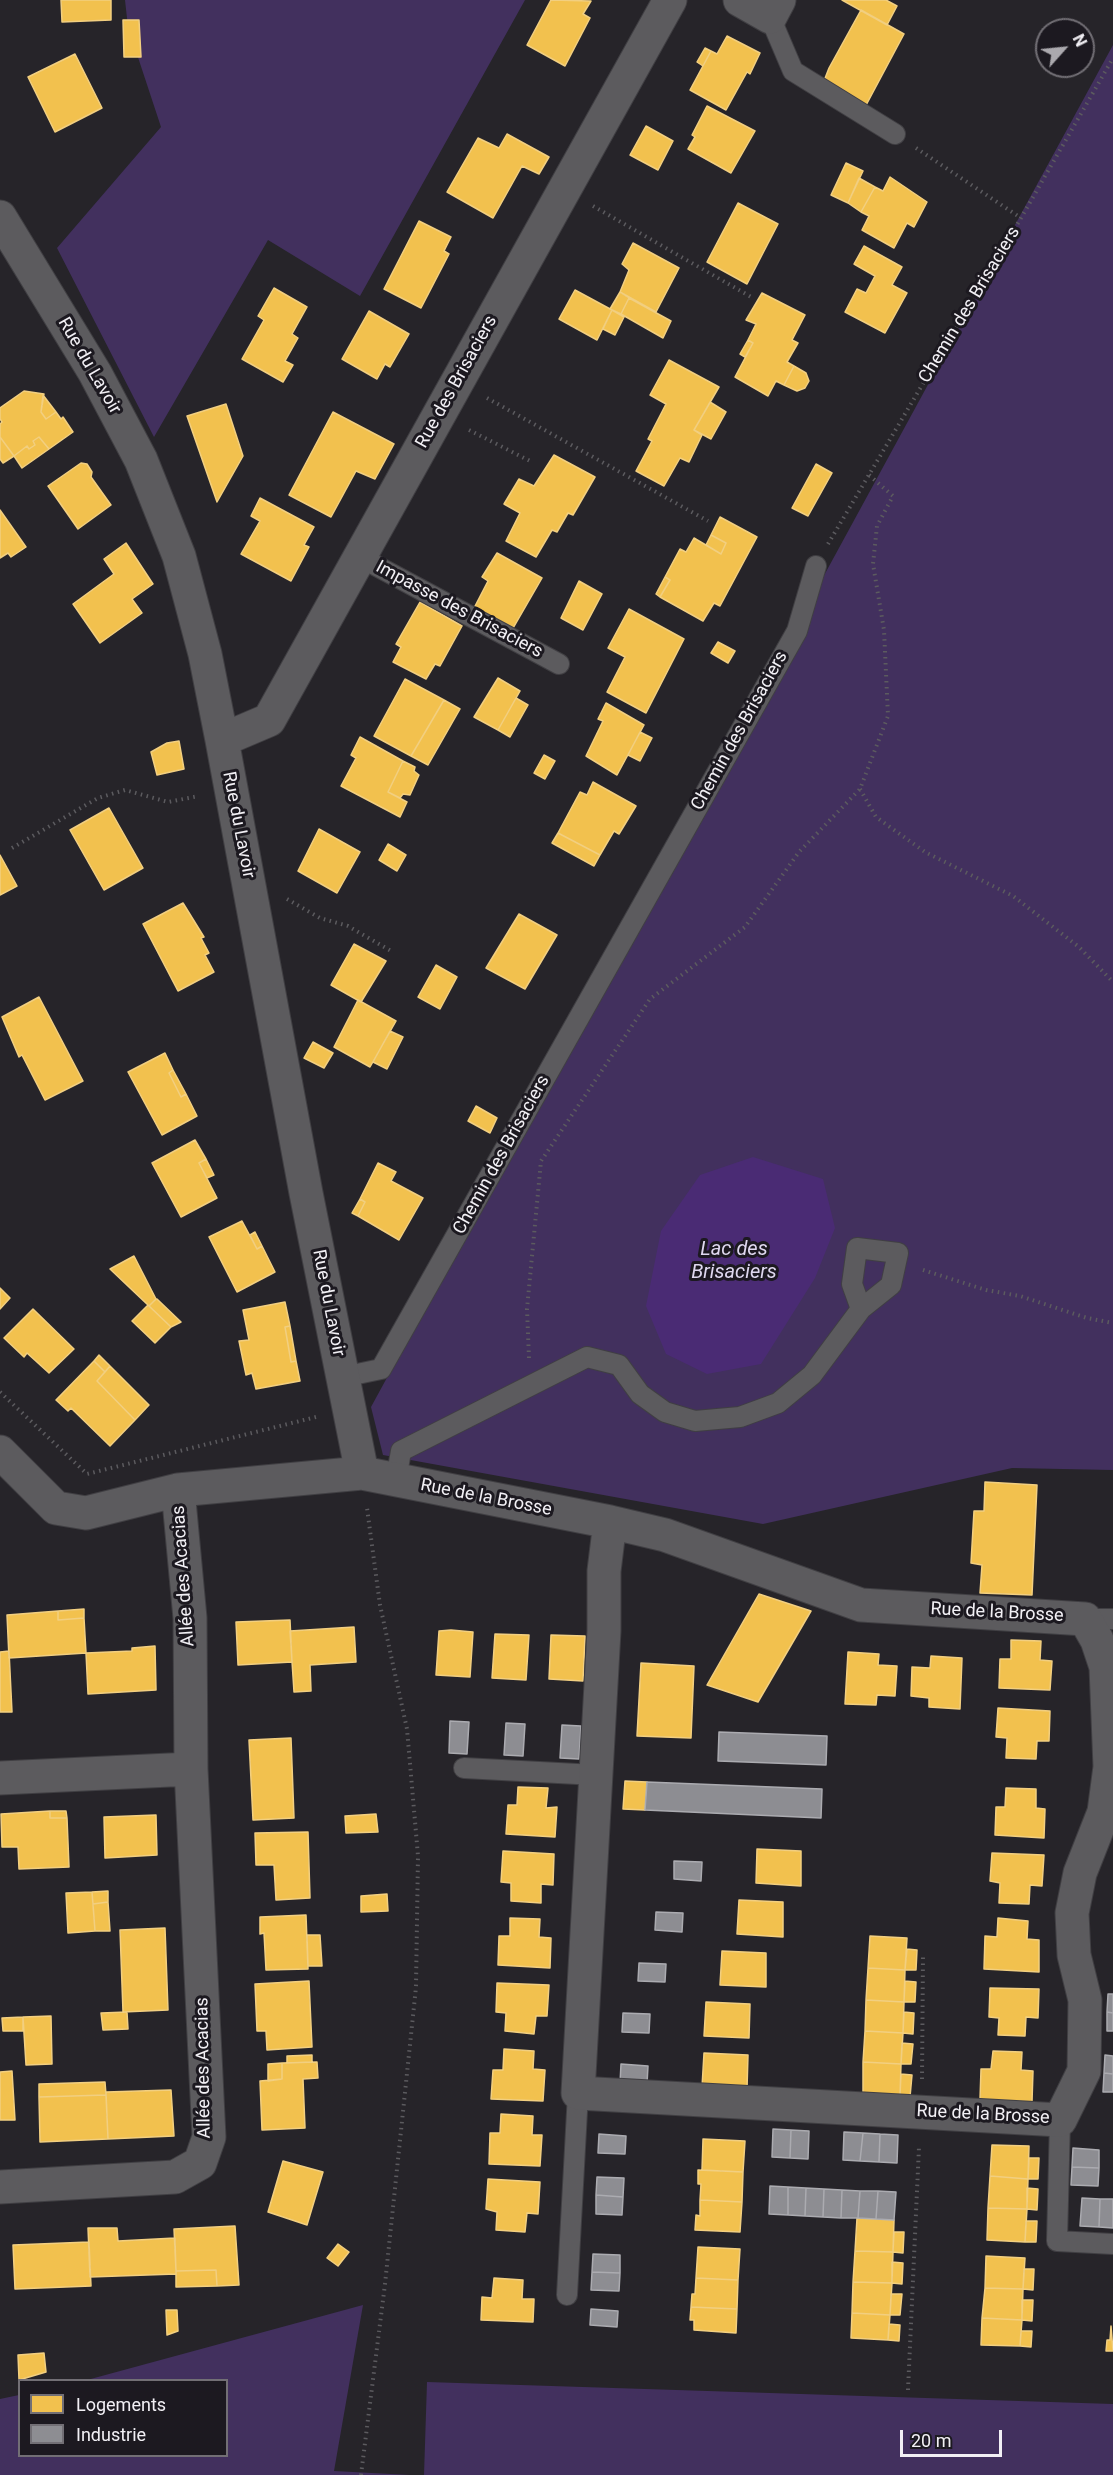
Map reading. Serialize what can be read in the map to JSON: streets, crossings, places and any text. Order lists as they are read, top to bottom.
{
  "streets": {
    "street": [
      "Rue du Lavoir",
      "Rue des Brisaciers",
      "Rue de la Brosse",
      "Allée des Acacias"
    ],
    "lane": ["Chemin des Brisaciers", "Impasse des Brisaciers"]
  },
  "crossings": [
    ["Chemin des Brisaciers", "Rue du Lavoir"],
    ["Rue du Lavoir", "Rue des Brisaciers"],
    ["Rue du Lavoir", "Rue de la Brosse"],
    ["Rue des Brisaciers", "Impasse des Brisaciers"],
    ["Rue de la Brosse", "Allée des Acacias"]
  ],
  "water": ["Lac des Brisaciers"],
  "legend": ["Logements", "Industrie"],
  "scale_bar": "20 m",
  "north": "top right"
}
